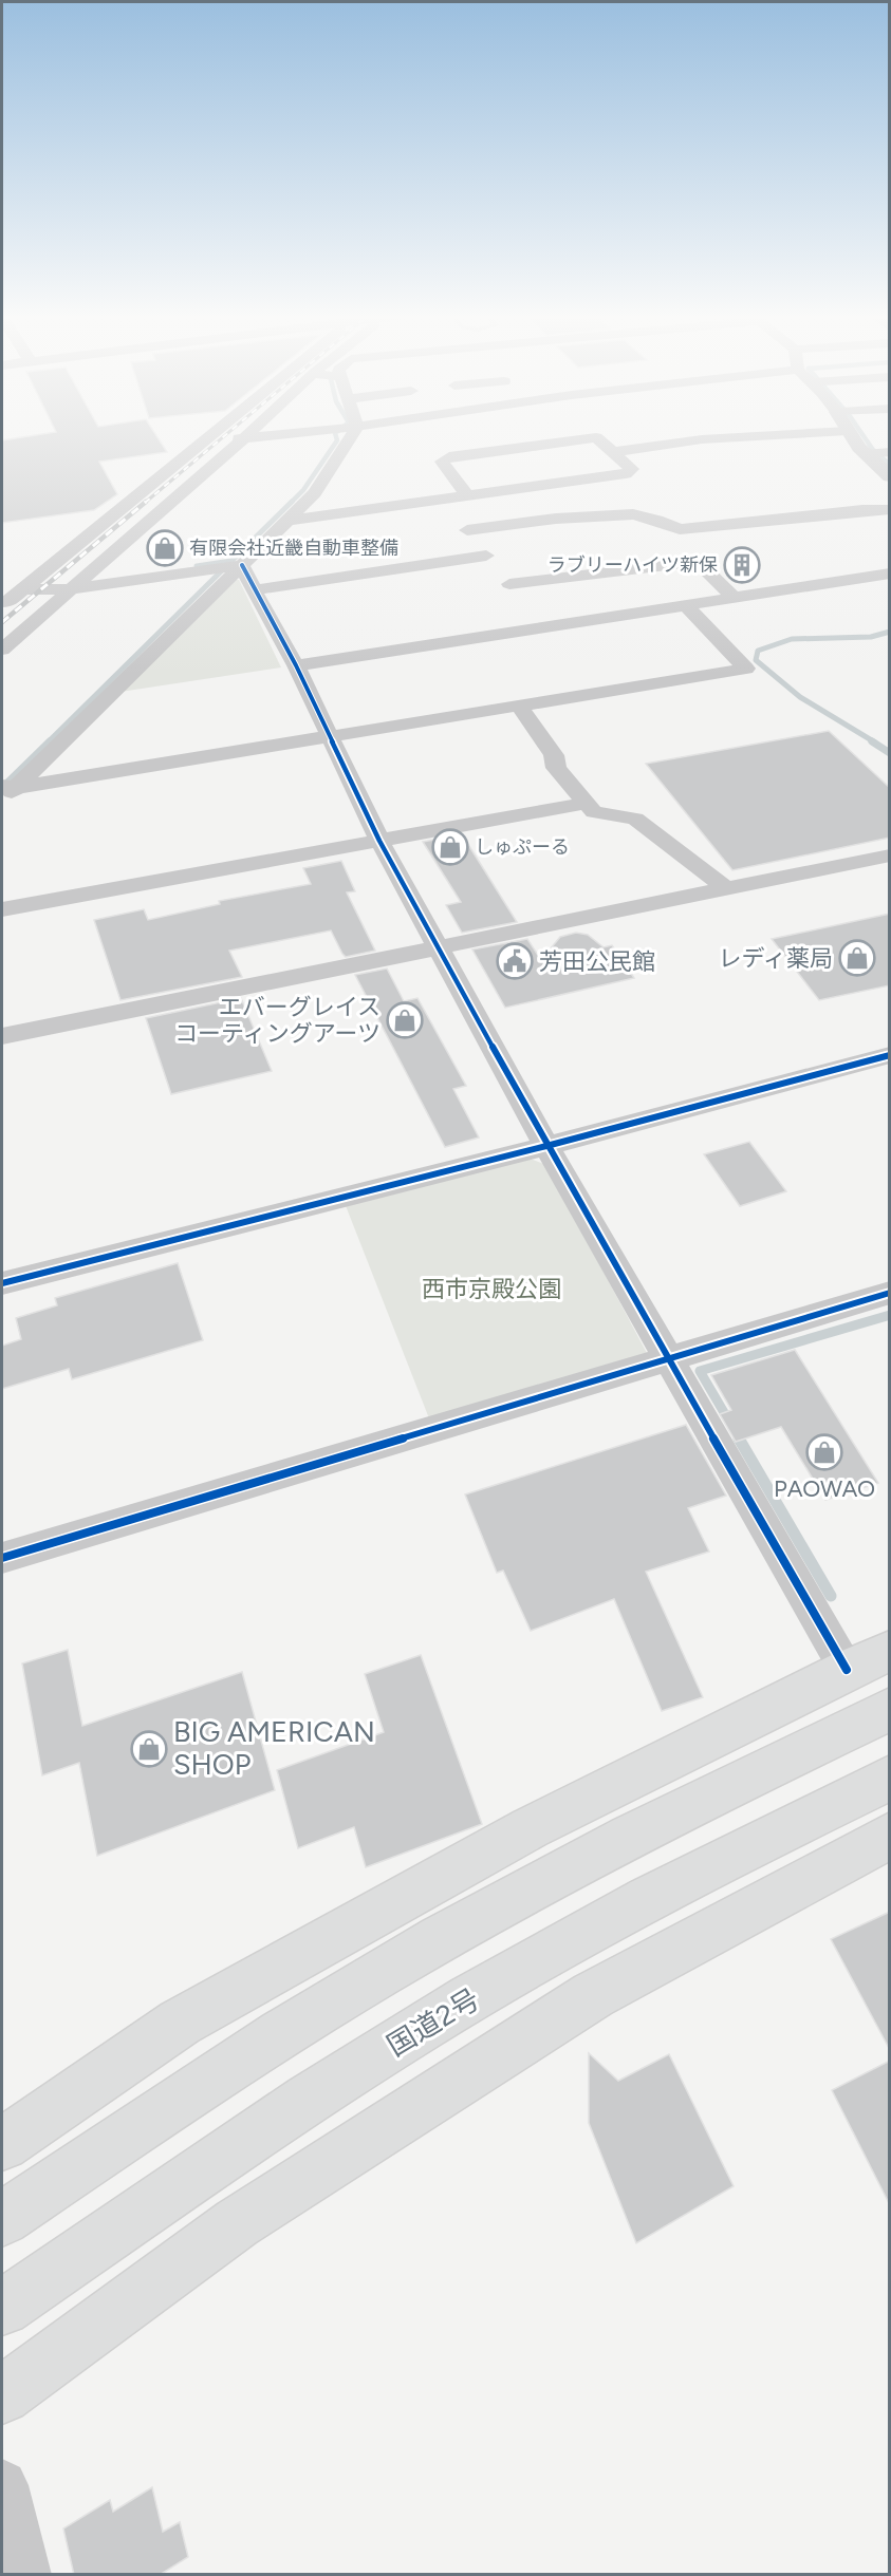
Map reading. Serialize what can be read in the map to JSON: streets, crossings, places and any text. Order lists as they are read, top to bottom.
{
  "streets": {
    "highway": ["国道2号"]
  },
  "parks": ["西市京殿公園"],
  "places": {
    "shop": [
      "有限会社近畿自動車整備",
      "しゅぷーる",
      "レディ薬局",
      "エバーグレイス コーティングアーツ",
      "PAOWAO",
      "BIG AMERICAN SHOP"
    ],
    "building": ["ラブリーハイツ新保"],
    "public building": ["芳田公民館"]
  }
}
